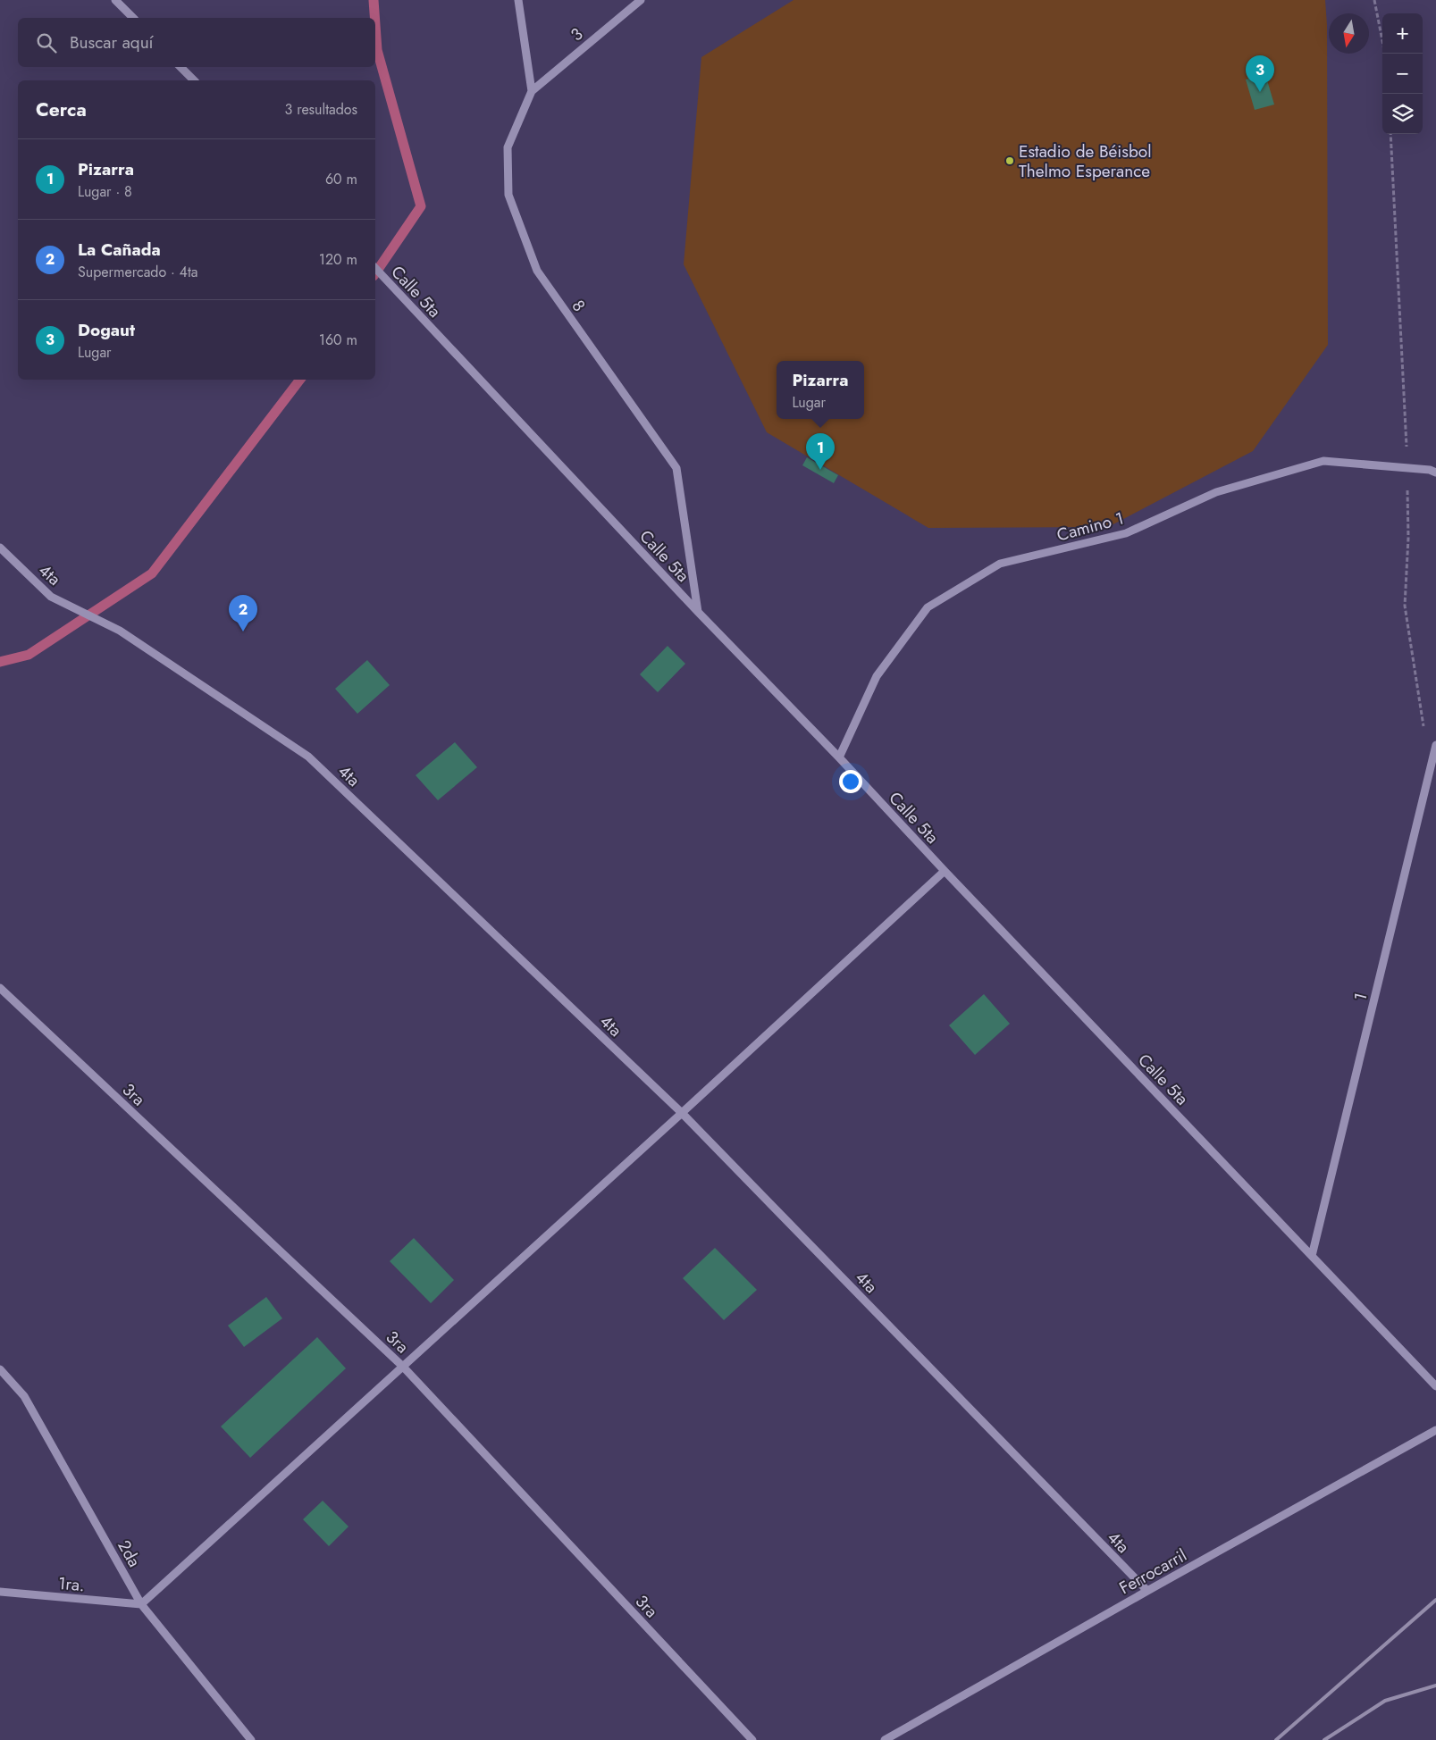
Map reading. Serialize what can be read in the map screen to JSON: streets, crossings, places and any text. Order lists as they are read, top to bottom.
{
  "streets": {
    "street": [
      "3",
      "Calle 5ta",
      "8",
      "Camino 1",
      "4ta",
      "1",
      "3ra",
      "2da",
      "Ferrocarril",
      "1ra."
    ]
  },
  "crossings": [
    ["3", "8"],
    ["Calle 5ta", "8"],
    ["Calle 5ta", "Camino 1"],
    ["Calle 5ta", "1"],
    ["4ta", "Ferrocarril"],
    ["2da", "1ra."]
  ],
  "places": ["Estadio de Béisbol Thelmo Esperance"],
  "north": "bottom",
  "page": {
    "map_buttons": ["+", "−"],
    "search": "Buscar aquí",
    "pins": ["3", "1", "2"],
    "heading": ["Cerca", "3 resultados"],
    "list": [
      {
        "mark": "1",
        "name": "Pizarra",
        "note": "Lugar · 8",
        "value": "60 m"
      },
      {
        "mark": "2",
        "name": "La Cañada",
        "note": "Supermercado · 4ta",
        "value": "120 m"
      },
      {
        "mark": "3",
        "name": "Dogaut",
        "note": "Lugar",
        "value": "160 m"
      }
    ],
    "popup": ["Pizarra", "Lugar"]
  }
}
